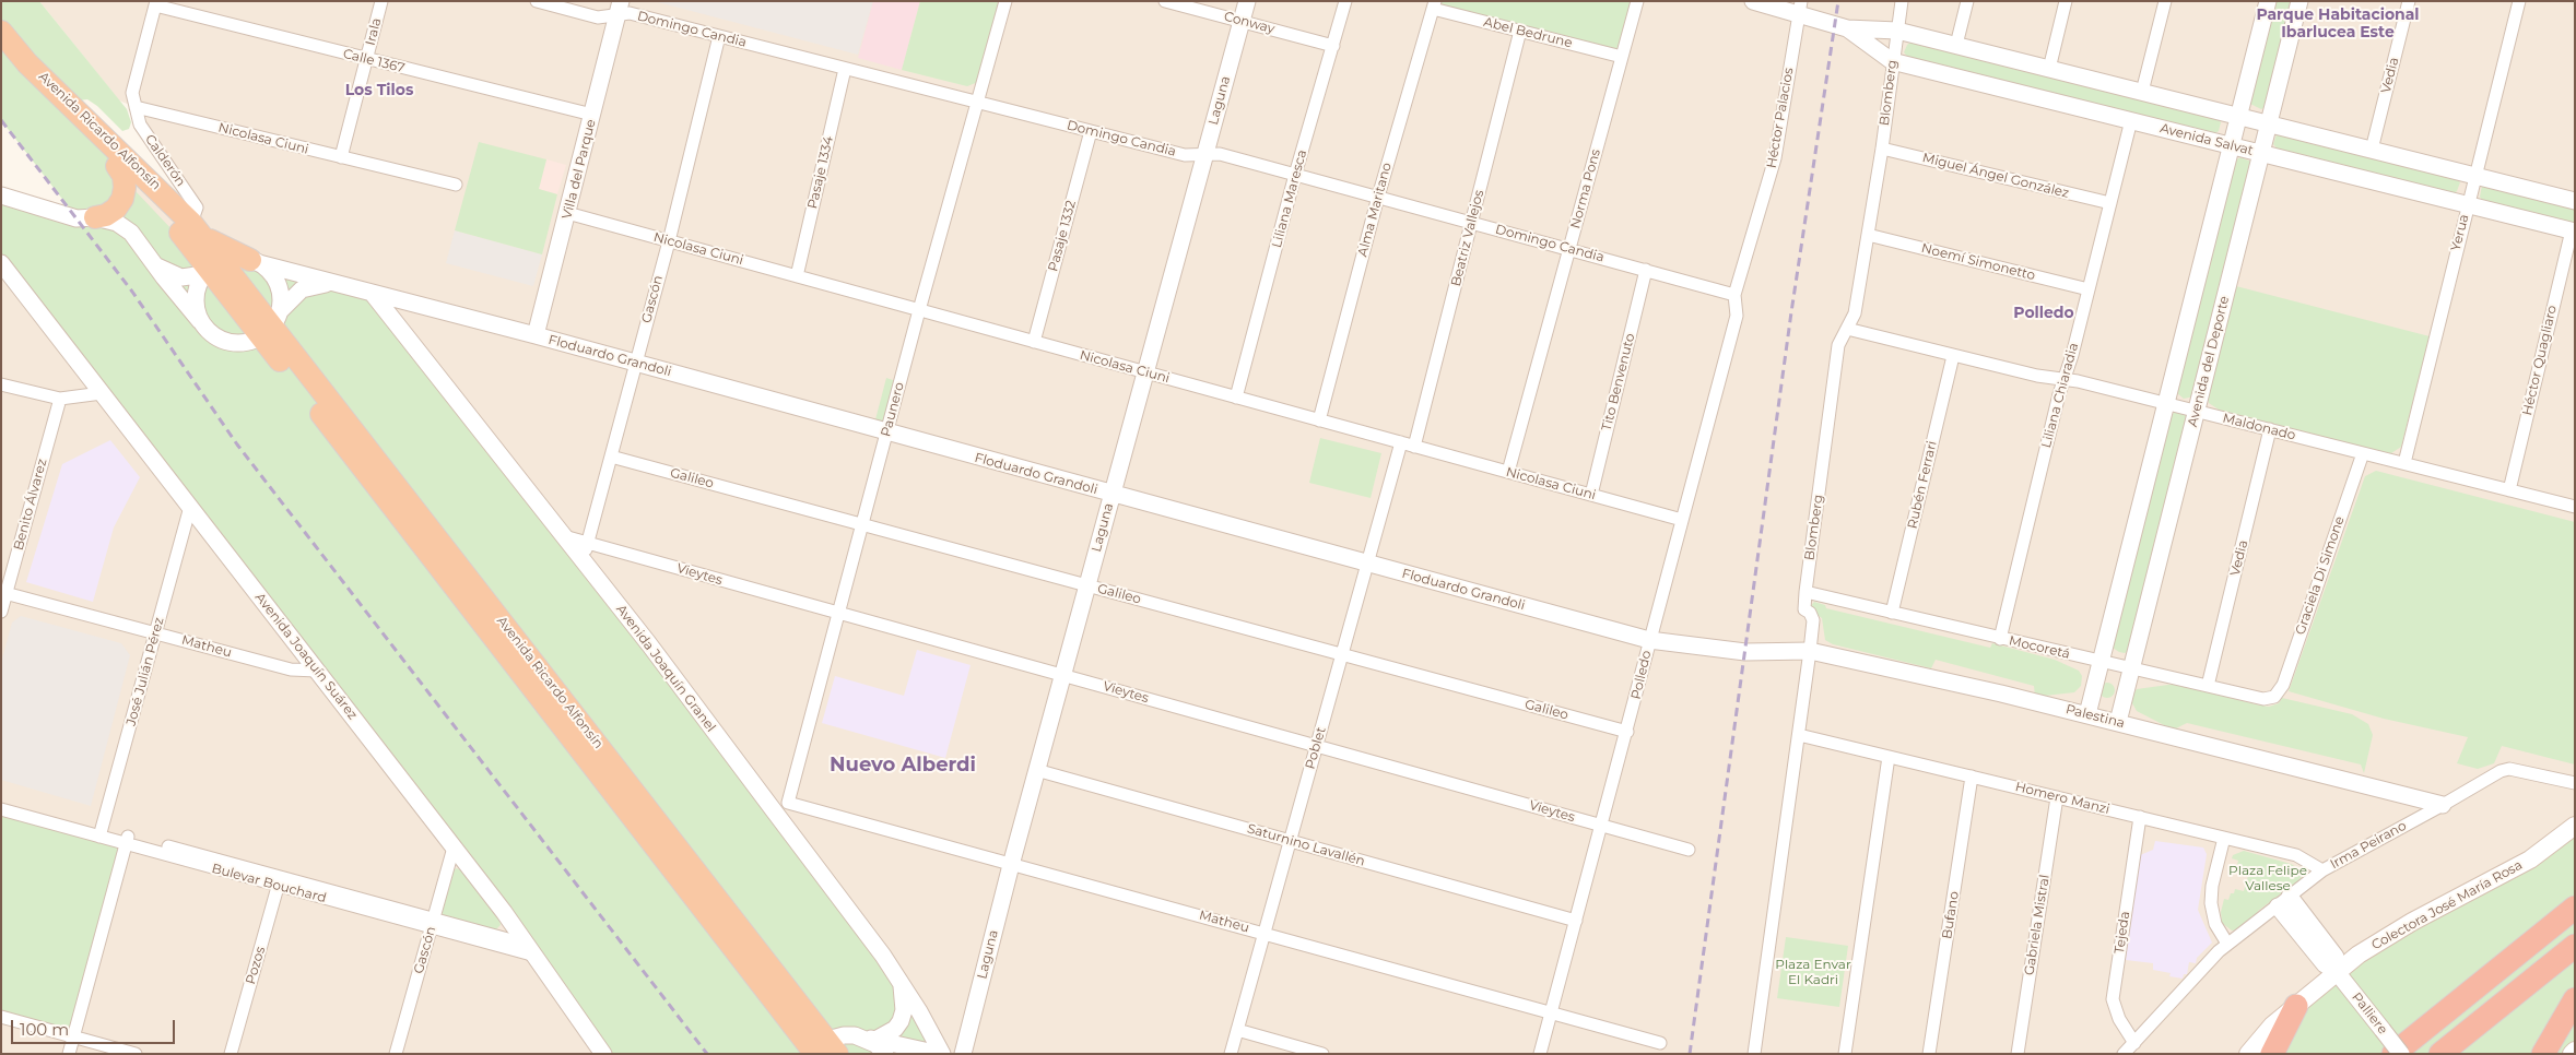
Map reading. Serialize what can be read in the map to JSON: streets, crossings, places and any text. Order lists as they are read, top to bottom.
{
  "streets": {
    "highway": ["Avenida Ricardo Alfonsín"],
    "main road": ["Colectora José María Rosa"],
    "street": [
      "Conway",
      "Domingo Candia",
      "Irala",
      "Abel Bedrune",
      "Calle 1367",
      "Vedia",
      "Blomberg",
      "Laguna",
      "Héctor Palacios",
      "Nicolasa Ciuni",
      "Avenida Salvat",
      "Calderón",
      "Villa del Parque",
      "Pasaje 1334",
      "Miguel Ángel González",
      "Norma Pons",
      "Liliana Maresca",
      "Alma Maritano",
      "Yerua",
      "Pasaje 1332",
      "Beatriz Vallejos",
      "Noemí Simonetto",
      "Gascón",
      "Floduardo Grandoli",
      "Héctor Quagliaro",
      "Avenida del Deporte",
      "Tito Benvenuto",
      "Liliana Chiaradia",
      "Paunero",
      "Maldonado",
      "Galileo",
      "Rubén Ferrari",
      "Benito Álvarez",
      "Vieytes",
      "Graciela Di Simone",
      "Matheu",
      "Mocoretá",
      "Avenida Joaquín Suárez",
      "Avenida Joaquín Granel",
      "José Julián Pérez",
      "Polledo",
      "Palestina",
      "Poblet",
      "Homero Manzi",
      "Saturnino Lavallén",
      "Irma Peirano",
      "Bulevar Bouchard",
      "Bufano",
      "Gabriela Mistral",
      "Tejeda",
      "Pozos",
      "Palliere"
    ]
  },
  "crossings": [
    ["Conway", "Laguna"],
    ["Conway", "Liliana Maresca"],
    ["Domingo Candia", "Laguna"],
    ["Domingo Candia", "Héctor Palacios"],
    ["Domingo Candia", "Villa del Parque"],
    ["Domingo Candia", "Pasaje 1334"],
    ["Domingo Candia", "Norma Pons"],
    ["Domingo Candia", "Liliana Maresca"],
    ["Domingo Candia", "Alma Maritano"],
    ["Domingo Candia", "Pasaje 1332"],
    ["Domingo Candia", "Beatriz Vallejos"],
    ["Domingo Candia", "Gascón"],
    ["Domingo Candia", "Tito Benvenuto"],
    ["Domingo Candia", "Paunero"],
    ["Domingo Candia", "Polledo"],
    ["Irala", "Calle 1367"],
    ["Irala", "Nicolasa Ciuni"],
    ["Abel Bedrune", "Norma Pons"],
    ["Abel Bedrune", "Alma Maritano"],
    ["Abel Bedrune", "Beatriz Vallejos"],
    ["Calle 1367", "Calderón"],
    ["Calle 1367", "Villa del Parque"],
    ["Vedia", "Avenida Salvat"],
    ["Vedia", "Maldonado"],
    ["Vedia", "Mocoretá"],
    ["Blomberg", "Avenida Salvat"],
    ["Blomberg", "Miguel Ángel González"],
    ["Blomberg", "Noemí Simonetto"],
    ["Blomberg", "Maldonado"],
    ["Blomberg", "Mocoretá"],
    ["Blomberg", "Palestina"],
    ["Blomberg", "Homero Manzi"],
    ["Laguna", "Nicolasa Ciuni"],
    ["Laguna", "Floduardo Grandoli"],
    ["Laguna", "Galileo"],
    ["Laguna", "Vieytes"],
    ["Laguna", "Matheu"],
    ["Laguna", "Saturnino Lavallén"],
    ["Héctor Palacios", "Avenida Salvat"],
    ["Héctor Palacios", "Polledo"],
    ["Avenida Ricardo Alfonsín", "Calderón"],
    ["Avenida Ricardo Alfonsín", "Floduardo Grandoli"],
    ["Nicolasa Ciuni", "Calderón"],
    ["Nicolasa Ciuni", "Villa del Parque"],
    ["Nicolasa Ciuni", "Pasaje 1334"],
    ["Nicolasa Ciuni", "Norma Pons"],
    ["Nicolasa Ciuni", "Liliana Maresca"],
    ["Nicolasa Ciuni", "Alma Maritano"],
    ["Nicolasa Ciuni", "Pasaje 1332"],
    ["Nicolasa Ciuni", "Beatriz Vallejos"],
    ["Nicolasa Ciuni", "Gascón"],
    ["Nicolasa Ciuni", "Tito Benvenuto"],
    ["Nicolasa Ciuni", "Paunero"],
    ["Nicolasa Ciuni", "Polledo"],
    ["Nicolasa Ciuni", "Poblet"],
    ["Avenida Salvat", "Yerua"],
    ["Avenida Salvat", "Héctor Quagliaro"],
    ["Avenida Salvat", "Avenida del Deporte"],
    ["Avenida Salvat", "Liliana Chiaradia"],
    ["Villa del Parque", "Floduardo Grandoli"],
    ["Miguel Ángel González", "Liliana Chiaradia"],
    ["Yerua", "Maldonado"],
    ["Noemí Simonetto", "Liliana Chiaradia"],
    ["Gascón", "Floduardo Grandoli"],
    ["Gascón", "Galileo"],
    ["Gascón", "Vieytes"],
    ["Gascón", "Avenida Joaquín Suárez"],
    ["Gascón", "Avenida Joaquín Granel"],
    ["Gascón", "Bulevar Bouchard"],
    ["Floduardo Grandoli", "Paunero"],
    ["Floduardo Grandoli", "Avenida Joaquín Granel"],
    ["Floduardo Grandoli", "Polledo"],
    ["Floduardo Grandoli", "Palestina"],
    ["Floduardo Grandoli", "Poblet"],
    ["Héctor Quagliaro", "Maldonado"],
    ["Avenida del Deporte", "Maldonado"],
    ["Avenida del Deporte", "Mocoretá"],
    ["Avenida del Deporte", "Palestina"],
    ["Liliana Chiaradia", "Maldonado"],
    ["Liliana Chiaradia", "Mocoretá"],
    ["Paunero", "Galileo"],
    ["Paunero", "Vieytes"],
    ["Paunero", "Matheu"],
    ["Paunero", "Avenida Joaquín Granel"],
    ["Maldonado", "Rubén Ferrari"],
    ["Maldonado", "Graciela Di Simone"],
    ["Galileo", "Polledo"],
    ["Galileo", "Poblet"],
    ["Rubén Ferrari", "Mocoretá"],
    ["Benito Álvarez", "Matheu"],
    ["Vieytes", "Avenida Joaquín Granel"],
    ["Vieytes", "Polledo"],
    ["Vieytes", "Poblet"],
    ["Graciela Di Simone", "Mocoretá"],
    ["Matheu", "Avenida Joaquín Suárez"],
    ["Matheu", "Avenida Joaquín Granel"],
    ["Matheu", "José Julián Pérez"],
    ["Matheu", "Polledo"],
    ["Matheu", "Poblet"],
    ["Avenida Joaquín Suárez", "José Julián Pérez"],
    ["Avenida Joaquín Suárez", "Bulevar Bouchard"],
    ["José Julián Pérez", "Bulevar Bouchard"],
    ["Polledo", "Saturnino Lavallén"],
    ["Palestina", "Irma Peirano"],
    ["Poblet", "Saturnino Lavallén"],
    ["Homero Manzi", "Irma Peirano"],
    ["Homero Manzi", "Bufano"],
    ["Homero Manzi", "Gabriela Mistral"],
    ["Homero Manzi", "Tejeda"],
    ["Irma Peirano", "Tejeda"],
    ["Irma Peirano", "Palliere"],
    ["Bulevar Bouchard", "Pozos"],
    ["Colectora José María Rosa", "Palliere"]
  ],
  "districts": [
    "Parque Habitacional Ibarlucea Este",
    "Los Tilos",
    "Polledo",
    "Nuevo Alberdi"
  ],
  "parks": ["Plaza Felipe Vallese", "Plaza Envar El Kadri"],
  "scale_bar": "100 m"
}
